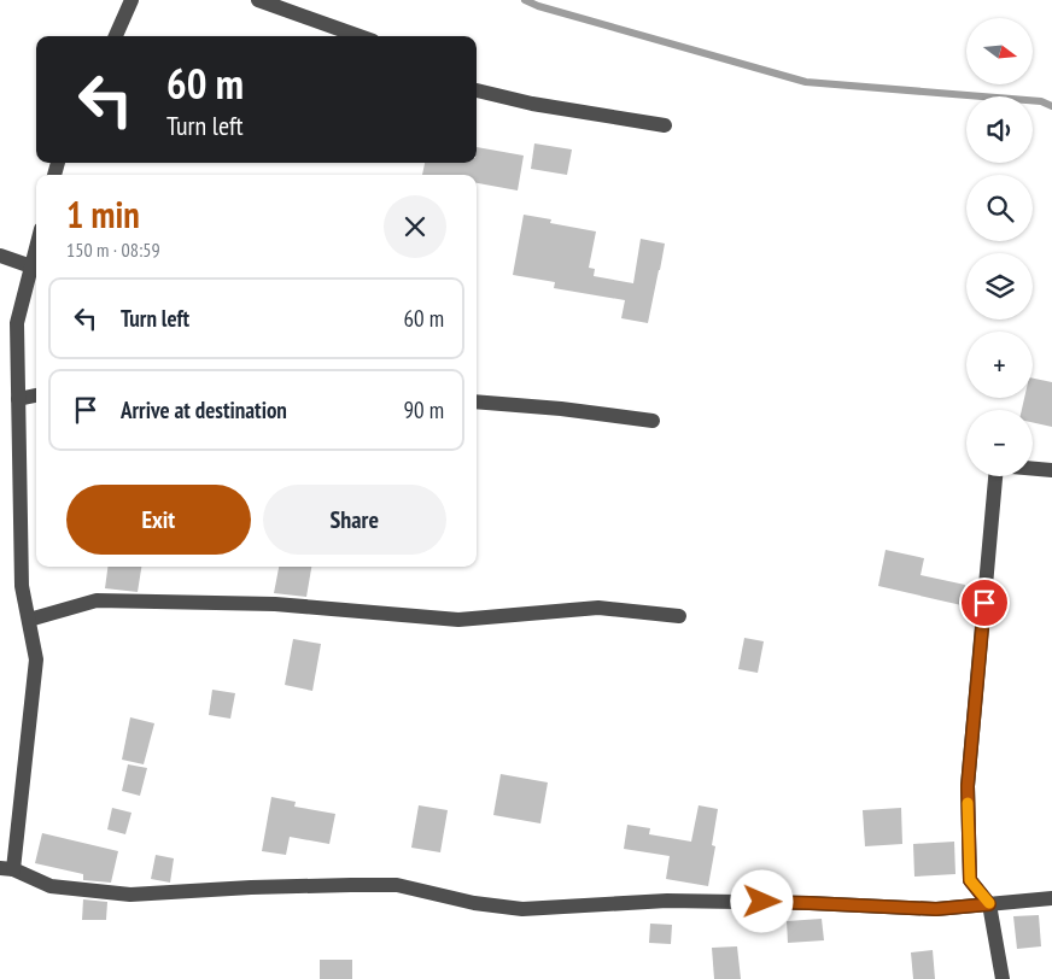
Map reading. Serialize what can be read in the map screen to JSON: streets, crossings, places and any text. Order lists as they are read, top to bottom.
{
  "north": "right",
  "page": {
    "map_buttons": ["+", "−"],
    "turn": ["60 m", "Turn left"],
    "heading": ["1 min", "150 m · 08:59"],
    "list": [
      {
        "name": "Turn left",
        "value": "60 m"
      },
      {
        "name": "Arrive at destination",
        "value": "90 m"
      }
    ],
    "buttons": ["Exit", "Share"]
  }
}
